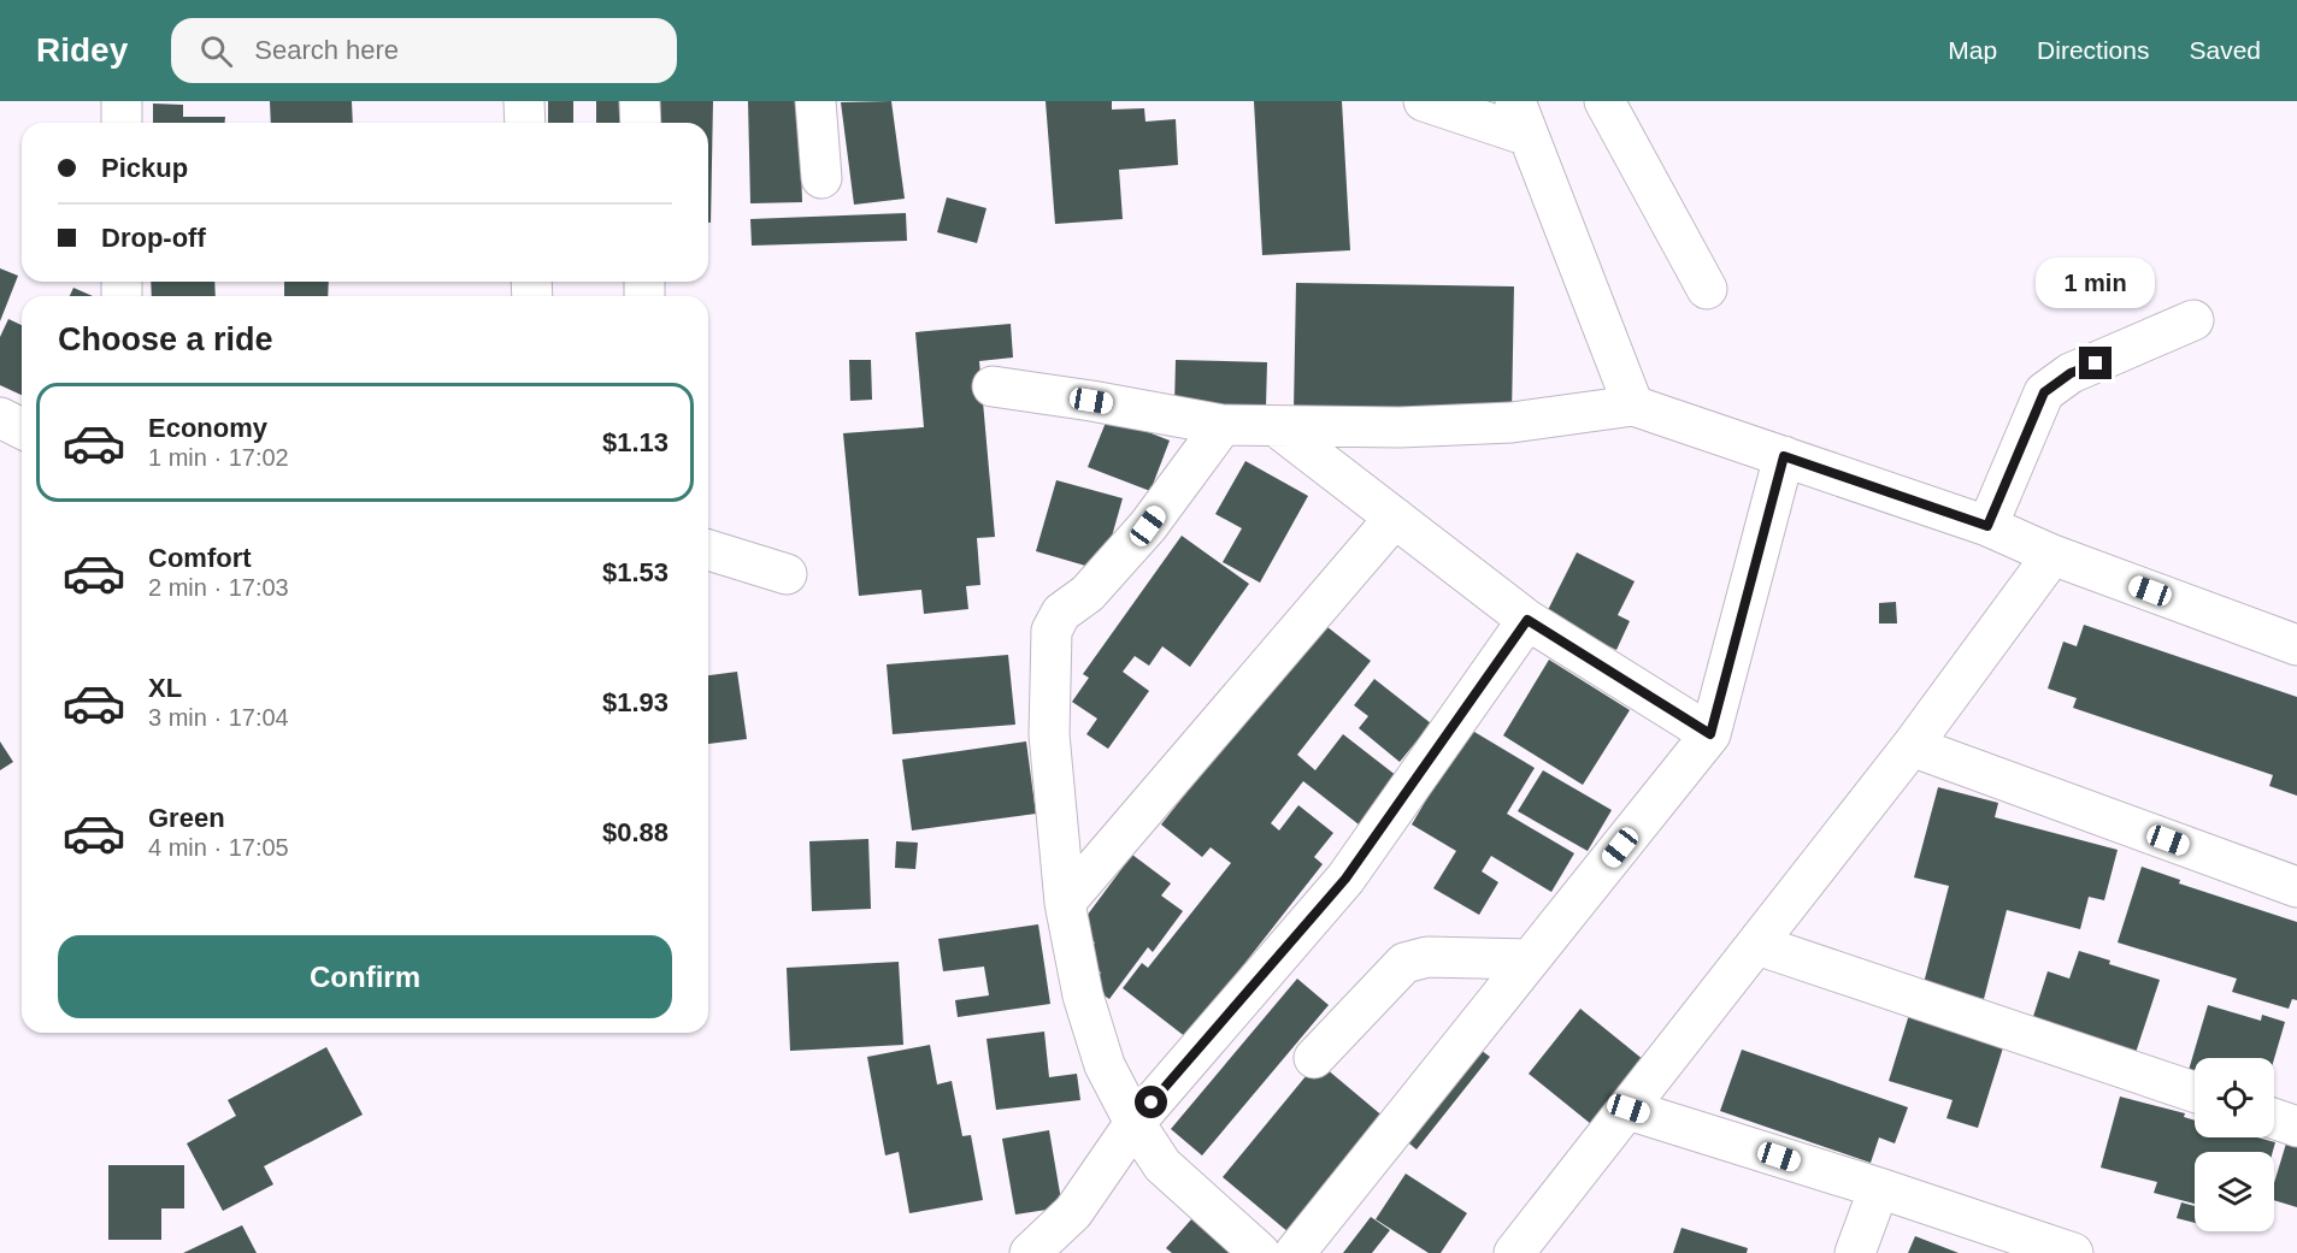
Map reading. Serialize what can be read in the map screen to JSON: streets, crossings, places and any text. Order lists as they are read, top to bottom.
{
  "page": {
    "header": "Ridey",
    "search": "Search here",
    "nav": ["Map", "Directions", "Saved"],
    "banner": ["Pickup", "Drop-off"],
    "bubble": "1 min",
    "heading": "Choose a ride",
    "list": [
      {
        "name": "Economy",
        "note": "1 min · 17:02",
        "value": "$1.13"
      },
      {
        "name": "Comfort",
        "note": "2 min · 17:03",
        "value": "$1.53"
      },
      {
        "name": "XL",
        "note": "3 min · 17:04",
        "value": "$1.93"
      },
      {
        "name": "Green",
        "note": "4 min · 17:05",
        "value": "$0.88"
      }
    ],
    "buttons": "Confirm"
  }
}
